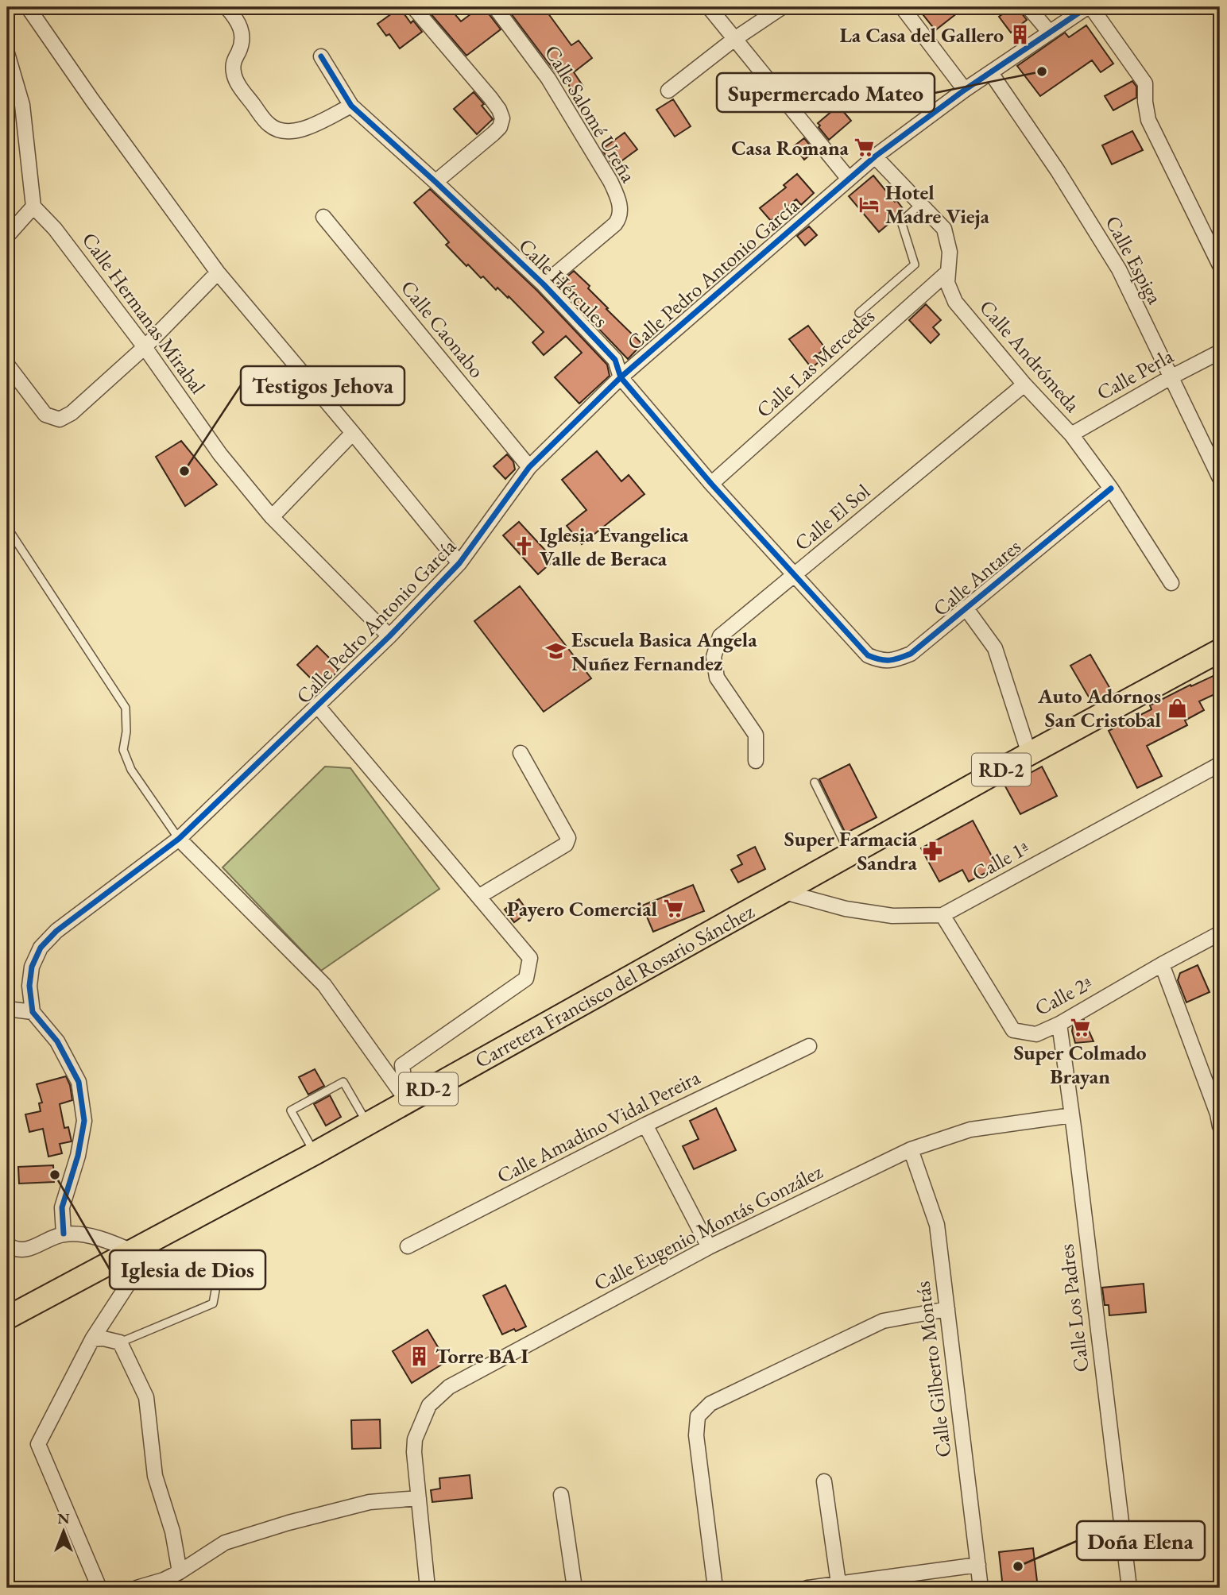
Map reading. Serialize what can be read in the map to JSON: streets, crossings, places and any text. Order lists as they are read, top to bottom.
{
  "streets": {
    "main road": ["RD-2", "Carretera Francisco del Rosario Sánchez"],
    "street": [
      "Calle Salomé Ureña",
      "Calle Espiga",
      "Calle Pedro Antonio García",
      "Calle Hércules",
      "Calle Hermanas Mirabal",
      "Calle Caonabo",
      "Calle Andrómeda",
      "Calle Las Mercedes",
      "Calle Perla",
      "Calle El Sol",
      "Calle Antares",
      "Calle 1ª",
      "Calle 2ª",
      "Calle Amadino Vidal Pereira",
      "Calle Eugenio Montás González",
      "Calle Los Padres",
      "Calle Gilberto Montás"
    ]
  },
  "crossings": [
    ["Calle Salomé Ureña", "Calle Hércules"],
    ["Calle Espiga", "Calle Pedro Antonio García"],
    ["Calle Espiga", "Calle Perla"],
    ["Calle Pedro Antonio García", "Calle Hércules"],
    ["Calle Pedro Antonio García", "Calle Hermanas Mirabal"],
    ["Calle Pedro Antonio García", "Calle Caonabo"],
    ["Calle Pedro Antonio García", "Calle Andrómeda"],
    ["Calle Hércules", "Calle Las Mercedes"],
    ["Calle Hércules", "Calle El Sol"],
    ["Calle Hércules", "Calle Antares"],
    ["Calle Andrómeda", "Calle Las Mercedes"],
    ["Calle Andrómeda", "Calle Perla"],
    ["Calle Andrómeda", "Calle El Sol"],
    ["Calle Andrómeda", "Calle Antares"],
    ["Calle 1ª", "Carretera Francisco del Rosario Sánchez"],
    ["Calle 1ª", "Calle 2ª"],
    ["Calle 2ª", "Calle Los Padres"],
    ["Calle Eugenio Montás González", "Calle Los Padres"],
    ["Calle Eugenio Montás González", "Calle Gilberto Montás"]
  ],
  "places": {
    "building": ["La Casa del Gallero", "Torre BA I"],
    "other": [
      "Supermercado Mateo",
      "Testigos Jehova",
      "Iglesia de Dios",
      "Doña Elena"
    ],
    "supermarket": ["Casa Romana", "Payero Comercial", "Super Colmado Brayan"],
    "hotel": ["Hotel Madre Vieja"],
    "church": ["Iglesia Evangelica Valle de Beraca"],
    "school or university": ["Escuela Basica Angela Nuñez Fernandez"],
    "shop": ["Auto Adornos San Cristobal"],
    "pharmacy": ["Super Farmacia Sandra"]
  },
  "north": "top"
}
